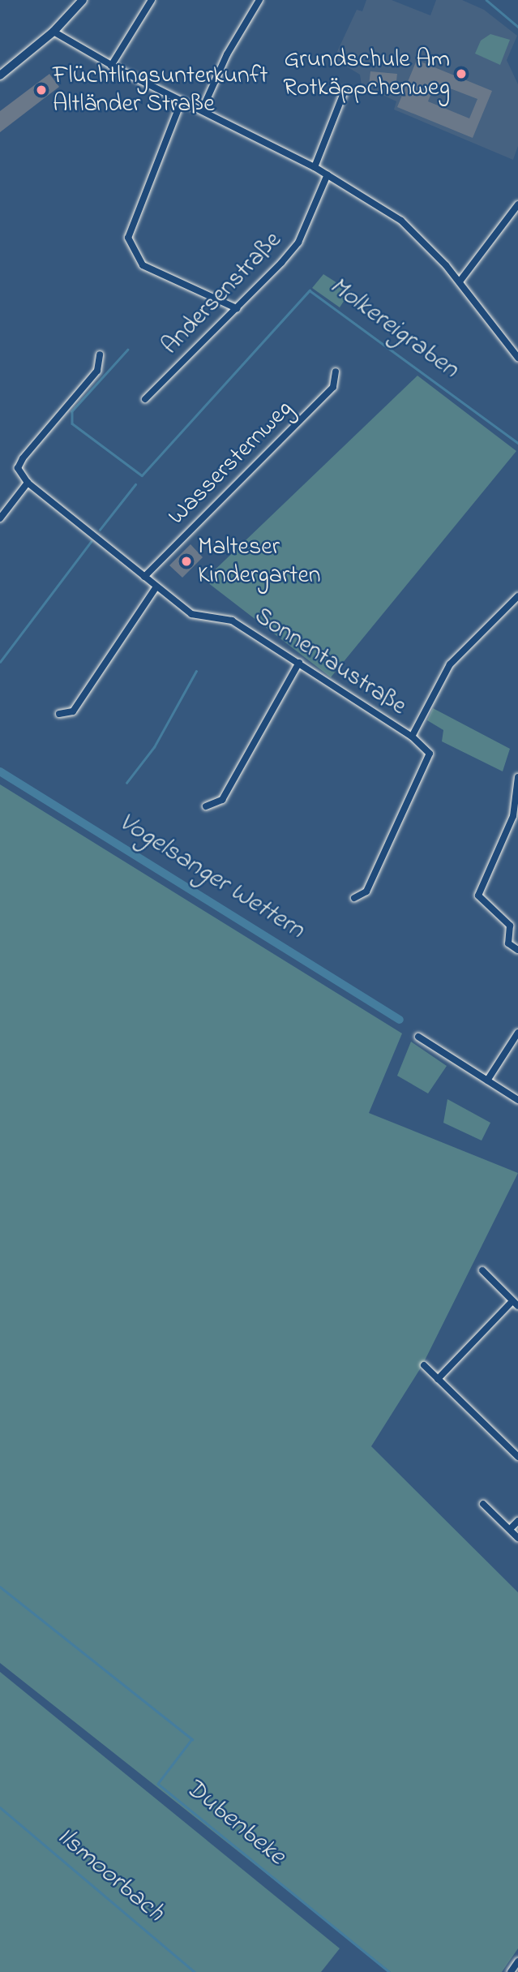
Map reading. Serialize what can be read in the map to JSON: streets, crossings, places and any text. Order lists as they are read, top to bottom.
{
  "streets": {
    "street": ["Andersenstraße", "Wassersternweg", "Sonnentaustraße"]
  },
  "water": [
    "Molkereigraben",
    "Vogelsanger Wettern",
    "Dubenbeke",
    "Ilsmoorbach"
  ],
  "places": ["Grundschule Am Rotkäppchenweg", "Flüchtlingsunterkunft Altländer Straße", "Malteser Kindergarten"]
}
